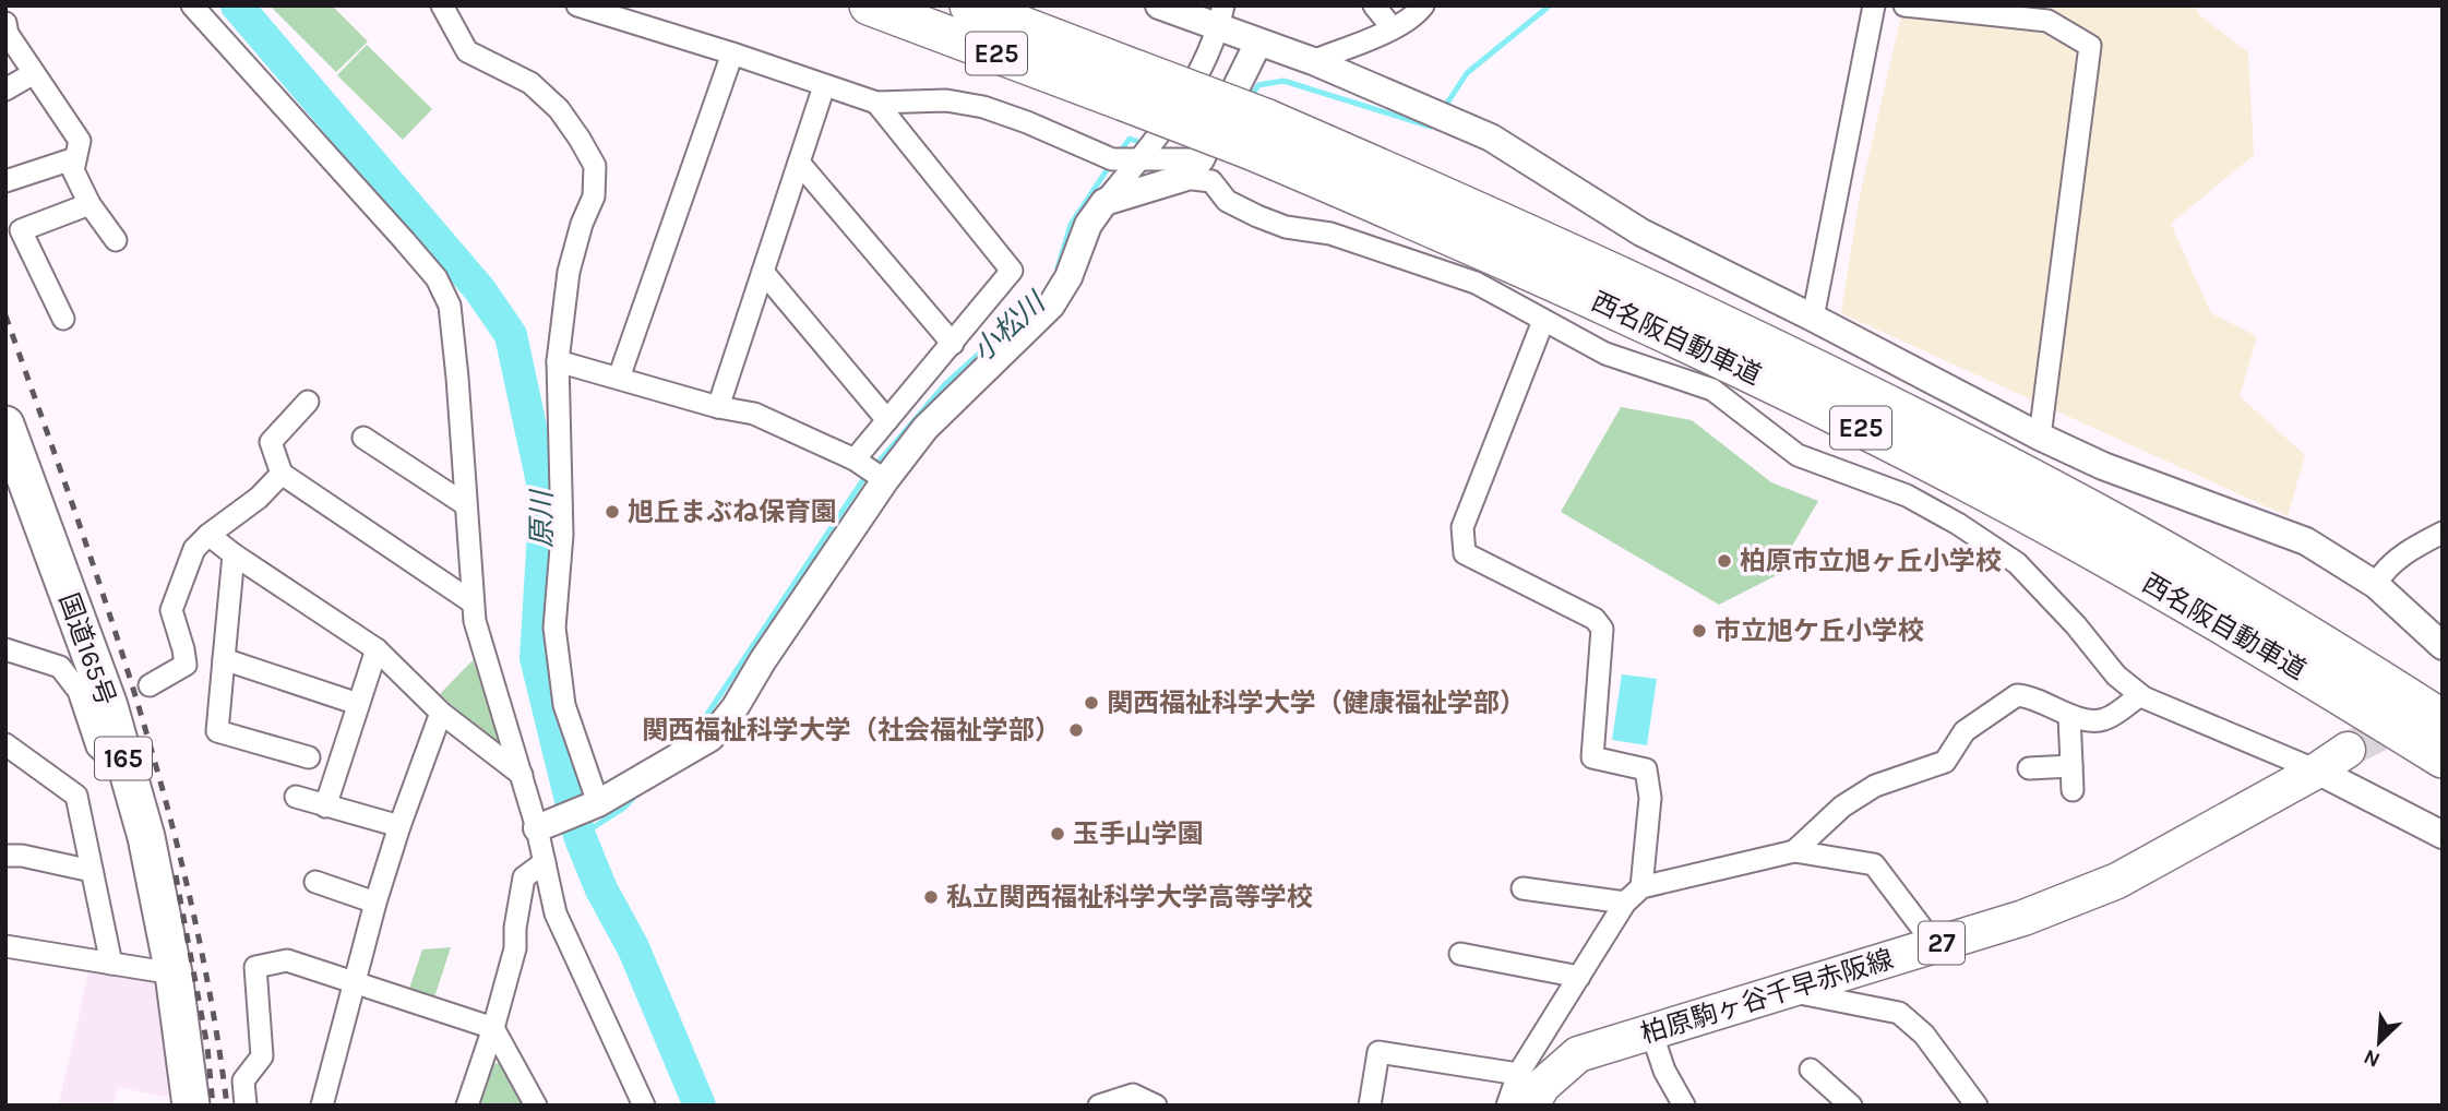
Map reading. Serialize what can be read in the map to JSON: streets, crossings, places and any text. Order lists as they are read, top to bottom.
{
  "streets": {
    "highway": [
      "E25",
      "西名阪自動車道",
      "国道165号",
      "165"
    ],
    "main road": ["27", "柏原駒ヶ谷千早赤阪線"]
  },
  "water": ["小松川", "原川"],
  "places": [
    "旭丘まぶね保育園",
    "柏原市立旭ヶ丘小学校",
    "市立旭ケ丘小学校",
    "関西福祉科学大学（健康福祉学部）",
    "関西福祉科学大学（社会福祉学部）",
    "玉手山学園",
    "私立関西福祉科学大学高等学校"
  ],
  "north": "bottom left"
}
